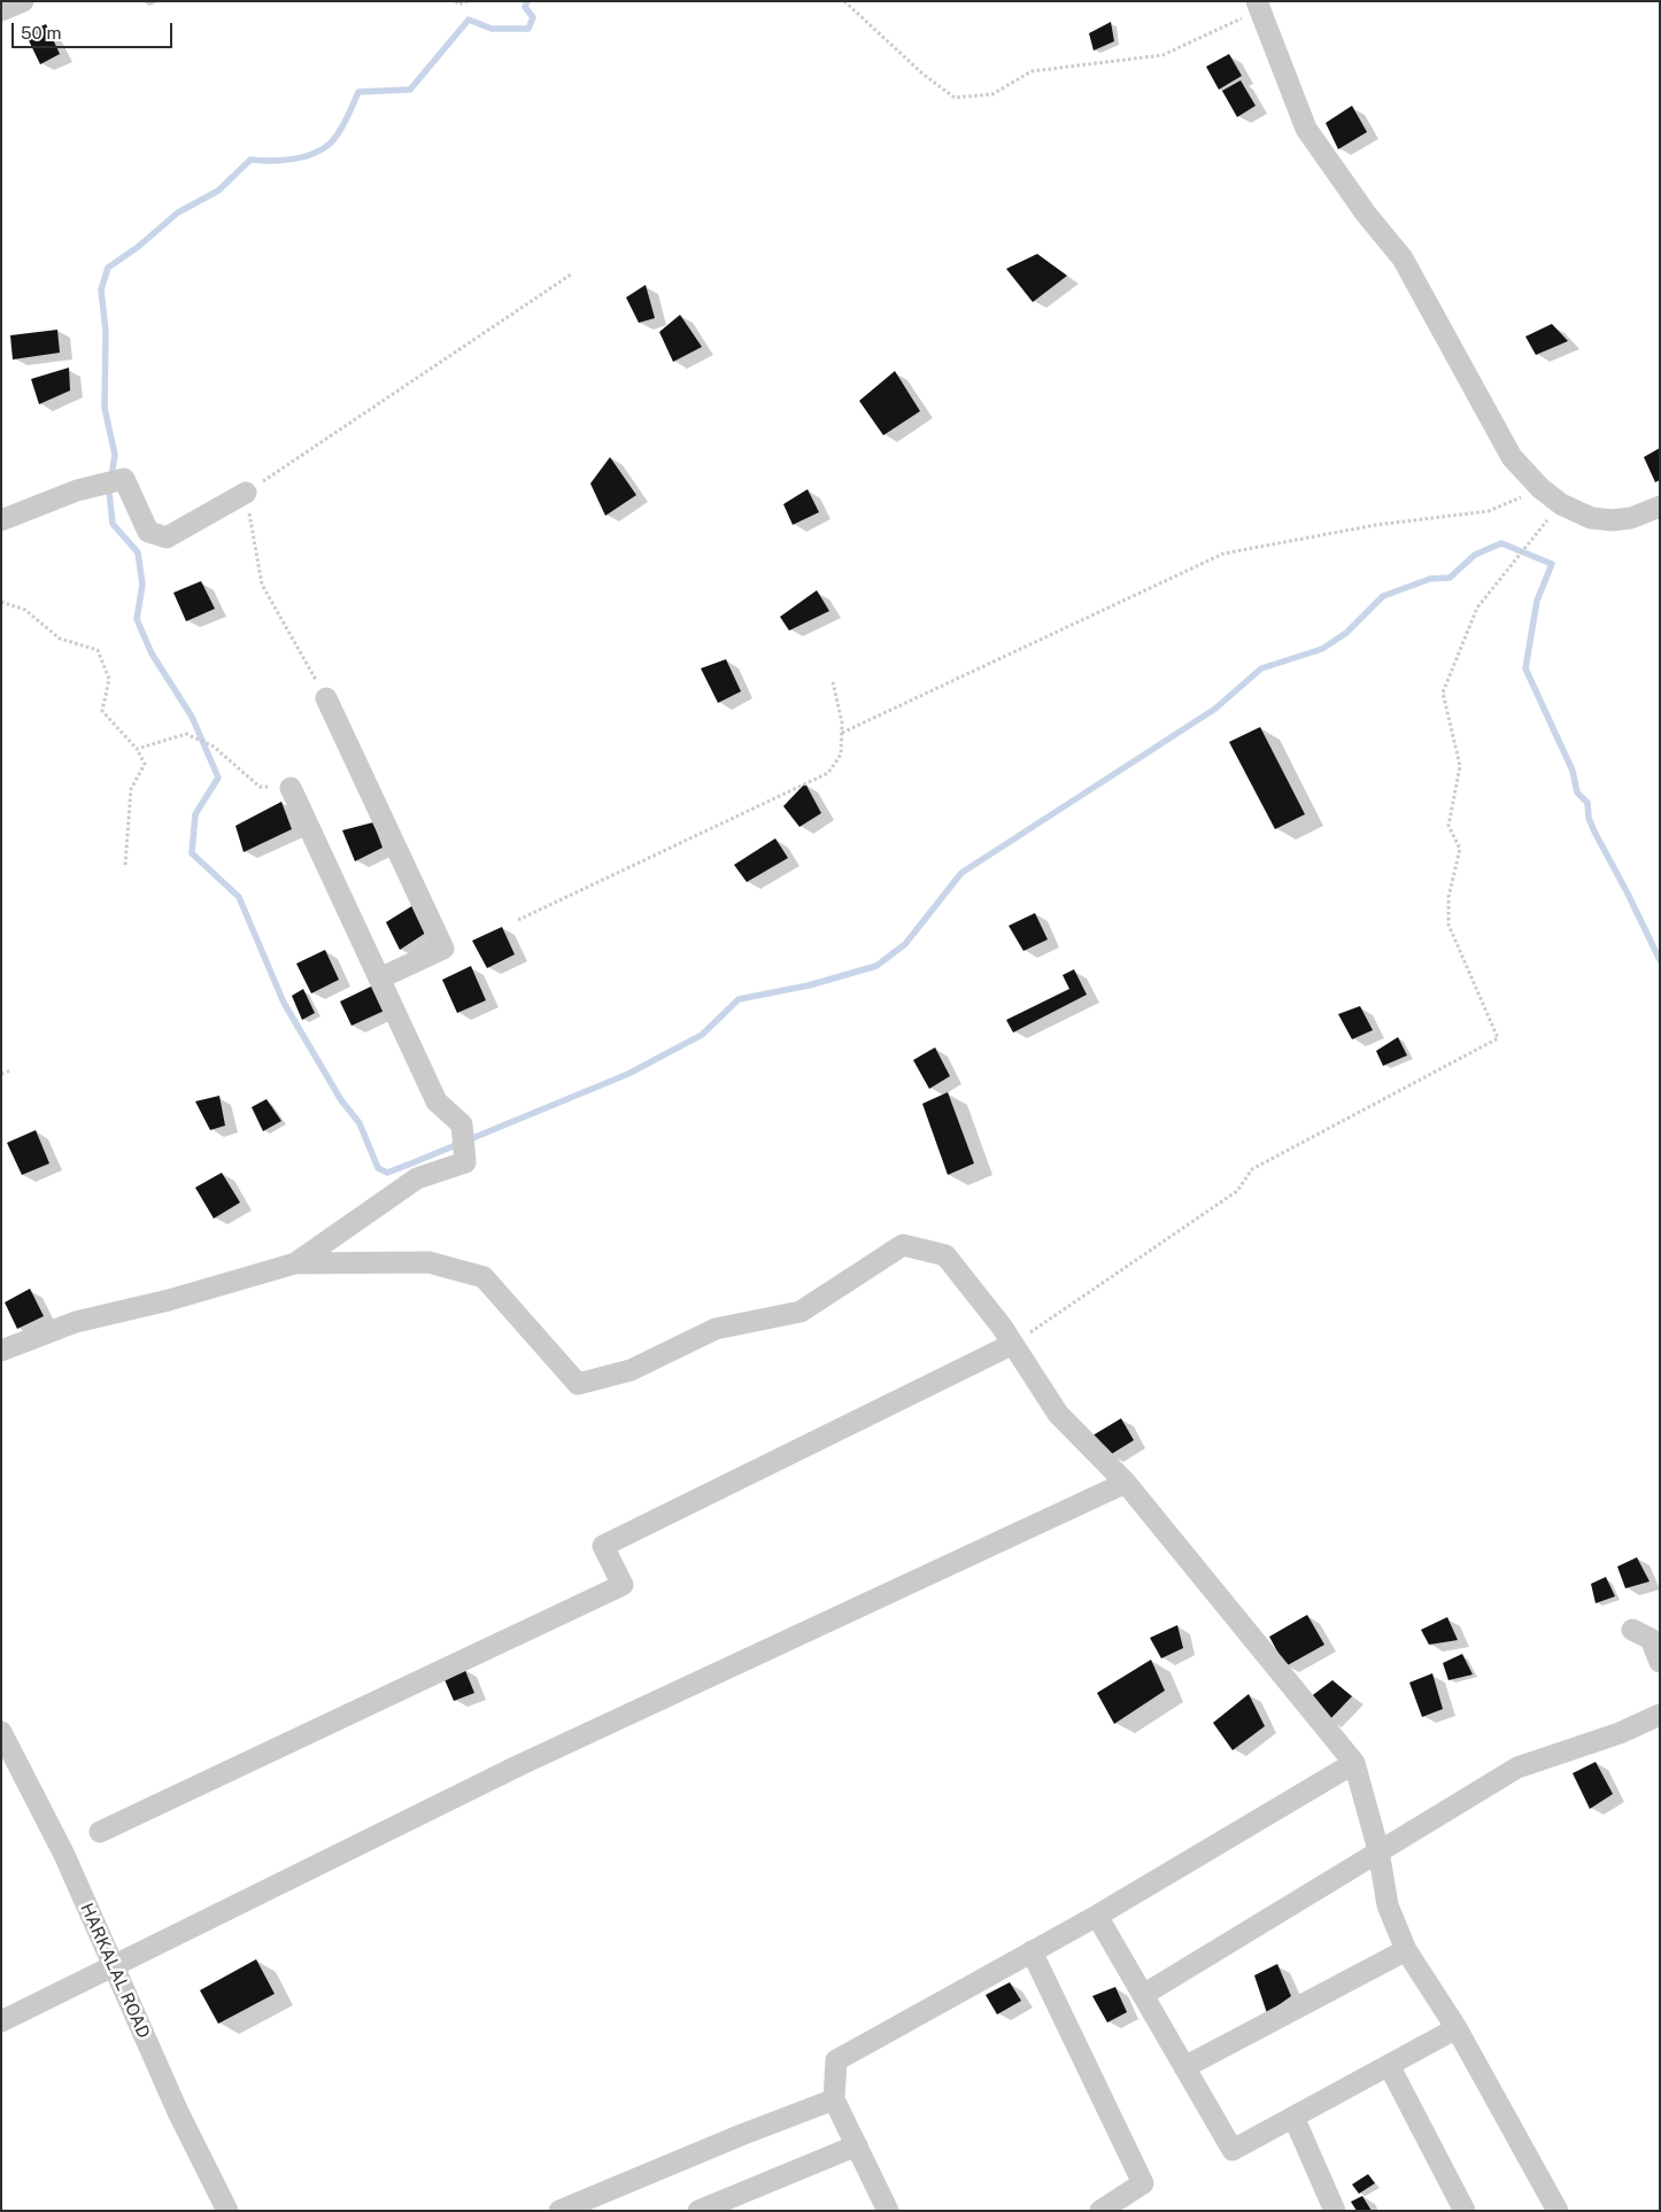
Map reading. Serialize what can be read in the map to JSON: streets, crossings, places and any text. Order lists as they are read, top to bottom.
{
  "streets": {
    "street": ["HARKALAL ROAD"]
  },
  "scale_bar": "50 m"
}
